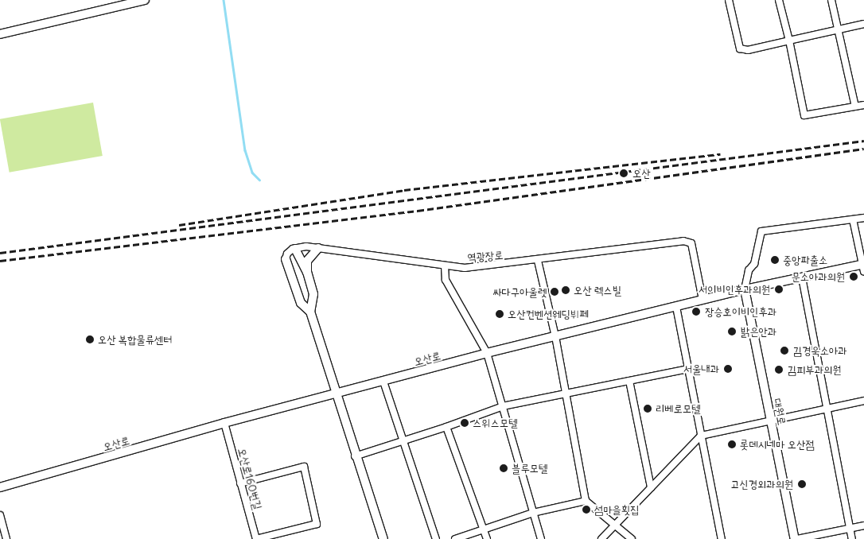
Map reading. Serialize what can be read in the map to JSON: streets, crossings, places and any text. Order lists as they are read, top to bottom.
{
  "streets": {
    "street": [
      "역광장로",
      "오산로",
      "대원로",
      "오산로160번길"
    ]
  },
  "crossings": [
    ["역광장로", "오산로"],
    ["오산로", "대원로"],
    ["오산로", "오산로160번길"]
  ],
  "places": [
    "오산",
    "중앙파출소",
    "문소아과의원",
    "서이비인후과의원",
    "오산 렉스빌",
    "싸다구아울렛",
    "장승호이비인후과",
    "오산컨벤션웨딩뷔페",
    "밝은안과",
    "오산 복합물류센터",
    "김경욱소아과",
    "서울내과",
    "김피부과의원",
    "리베로모텔",
    "스위스모텔",
    "롯데시네마 오산점",
    "블루모텔",
    "고신경외과의원",
    "섬마을횟집"
  ]
}
